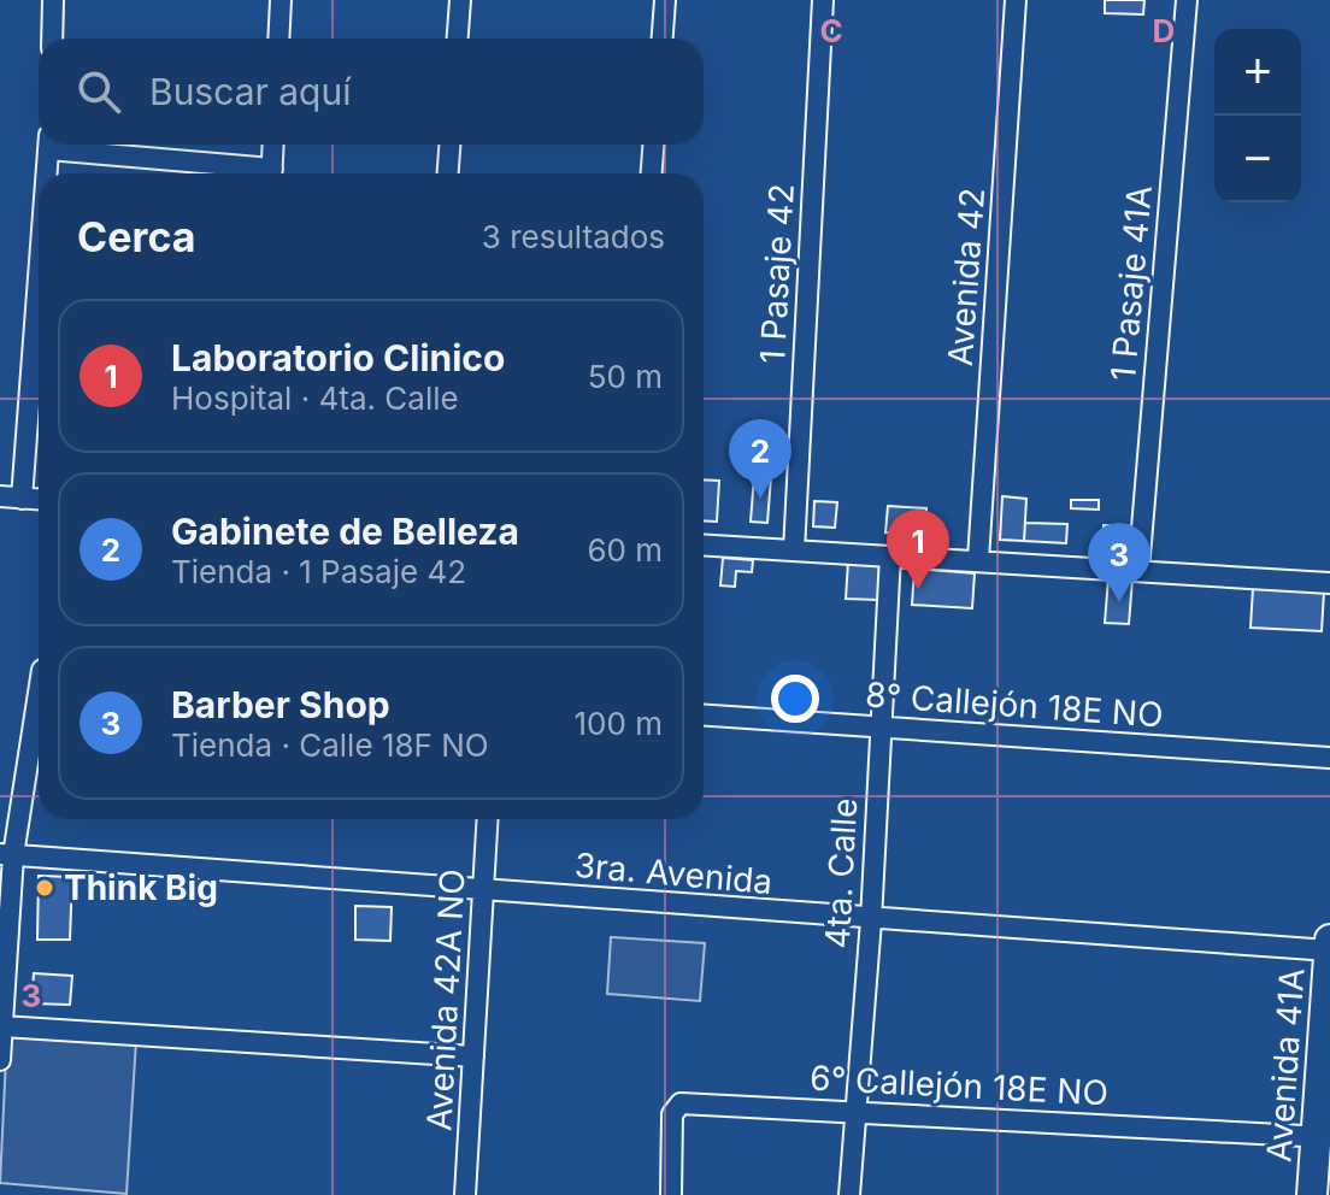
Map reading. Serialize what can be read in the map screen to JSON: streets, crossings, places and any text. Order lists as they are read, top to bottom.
{
  "streets": {
    "street": [
      "1 Pasaje 42",
      "Avenida 42",
      "1 Pasaje 41A",
      "8° Callejón 18E NO",
      "3ra. Avenida",
      "4ta. Calle",
      "Avenida 42A NO",
      "Avenida 41A",
      "6° Callejón 18E NO"
    ]
  },
  "crossings": [
    ["8° Callejón 18E NO", "4ta. Calle"],
    ["3ra. Avenida", "4ta. Calle"],
    ["3ra. Avenida", "Avenida 42A NO"],
    ["3ra. Avenida", "Avenida 41A"],
    ["4ta. Calle", "6° Callejón 18E NO"],
    ["Avenida 41A", "6° Callejón 18E NO"]
  ],
  "places": ["Think Big"],
  "page": {
    "map_buttons": ["+", "−"],
    "search": "Buscar aquí",
    "heading": ["Cerca", "3 resultados"],
    "list": [
      {
        "mark": "1",
        "name": "Laboratorio Clinico",
        "note": "Hospital · 4ta. Calle",
        "value": "50 m"
      },
      {
        "mark": "2",
        "name": "Gabinete de Belleza",
        "note": "Tienda · 1 Pasaje 42",
        "value": "60 m"
      },
      {
        "mark": "3",
        "name": "Barber Shop",
        "note": "Tienda · Calle 18F NO",
        "value": "100 m"
      }
    ],
    "pins": ["2", "1", "3"]
  },
  "grid": {
    "columns": ["C", "D"],
    "rows": ["3"]
  }
}
